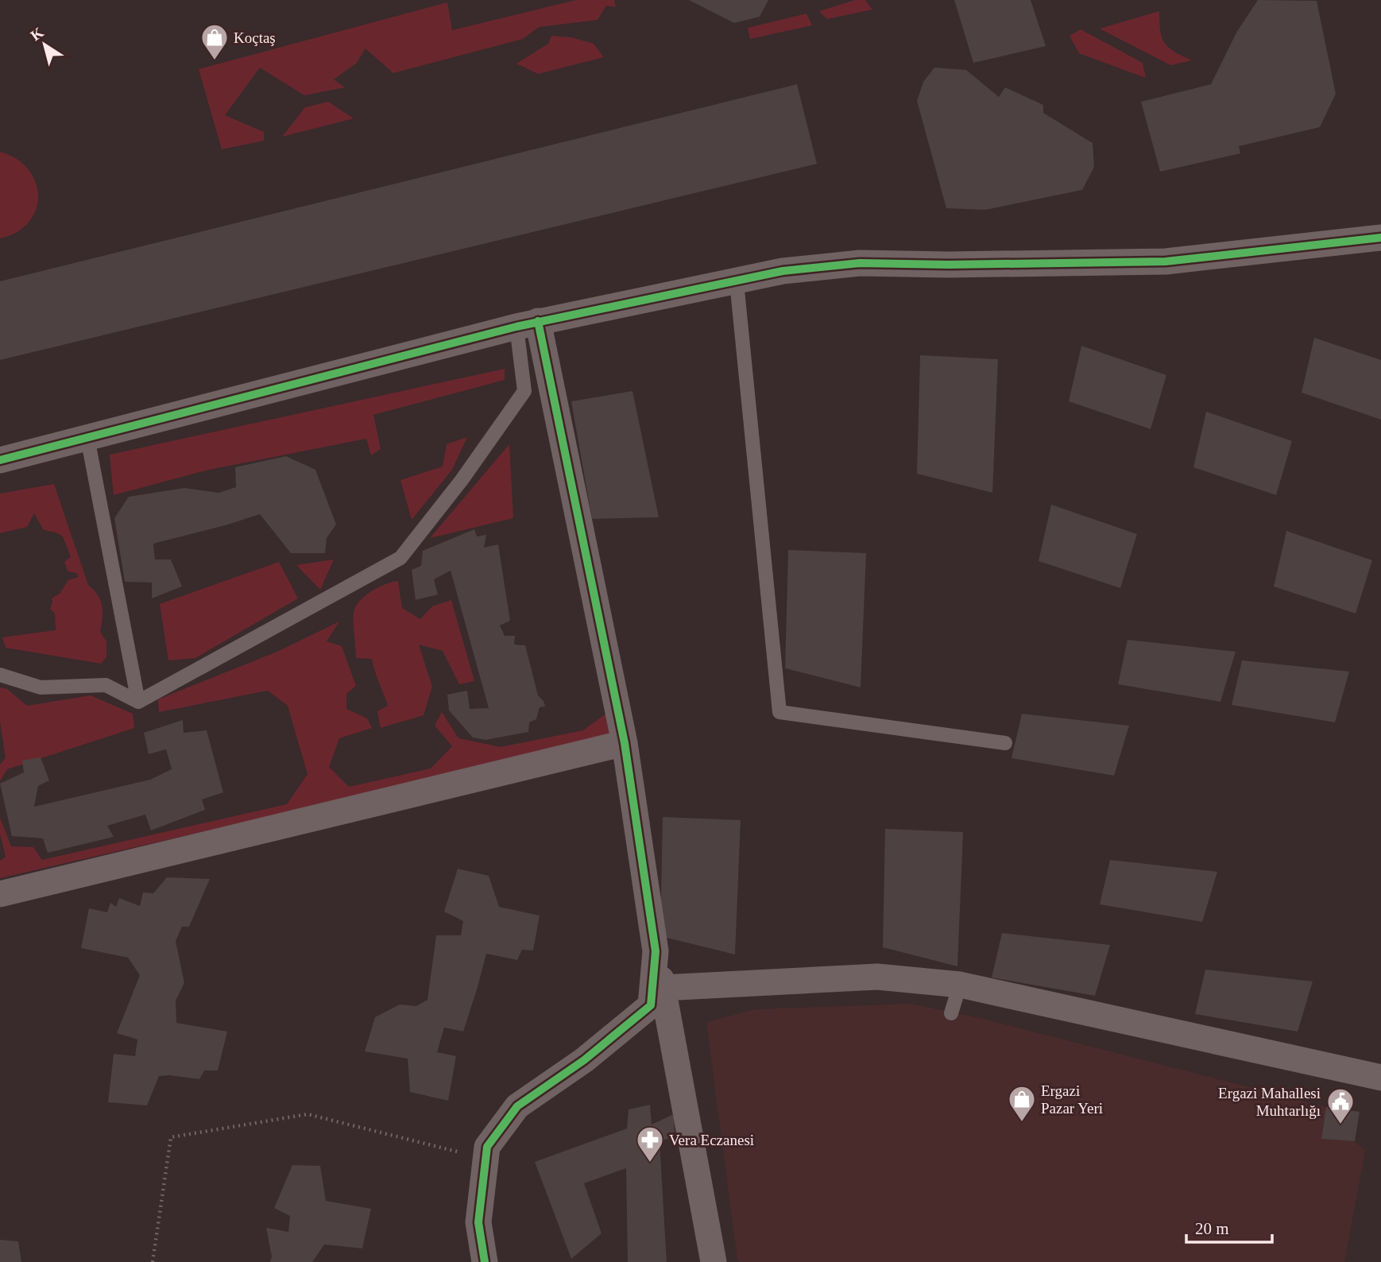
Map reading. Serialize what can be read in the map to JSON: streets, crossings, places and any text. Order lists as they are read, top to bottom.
{
  "places": {
    "shop": ["Koçtaş", "Ergazi Pazar Yeri"],
    "public building": ["Ergazi Mahallesi Muhtarlığı"],
    "pharmacy": ["Vera Eczanesi"]
  },
  "scale_bar": "20 m",
  "north": "top left"
}
